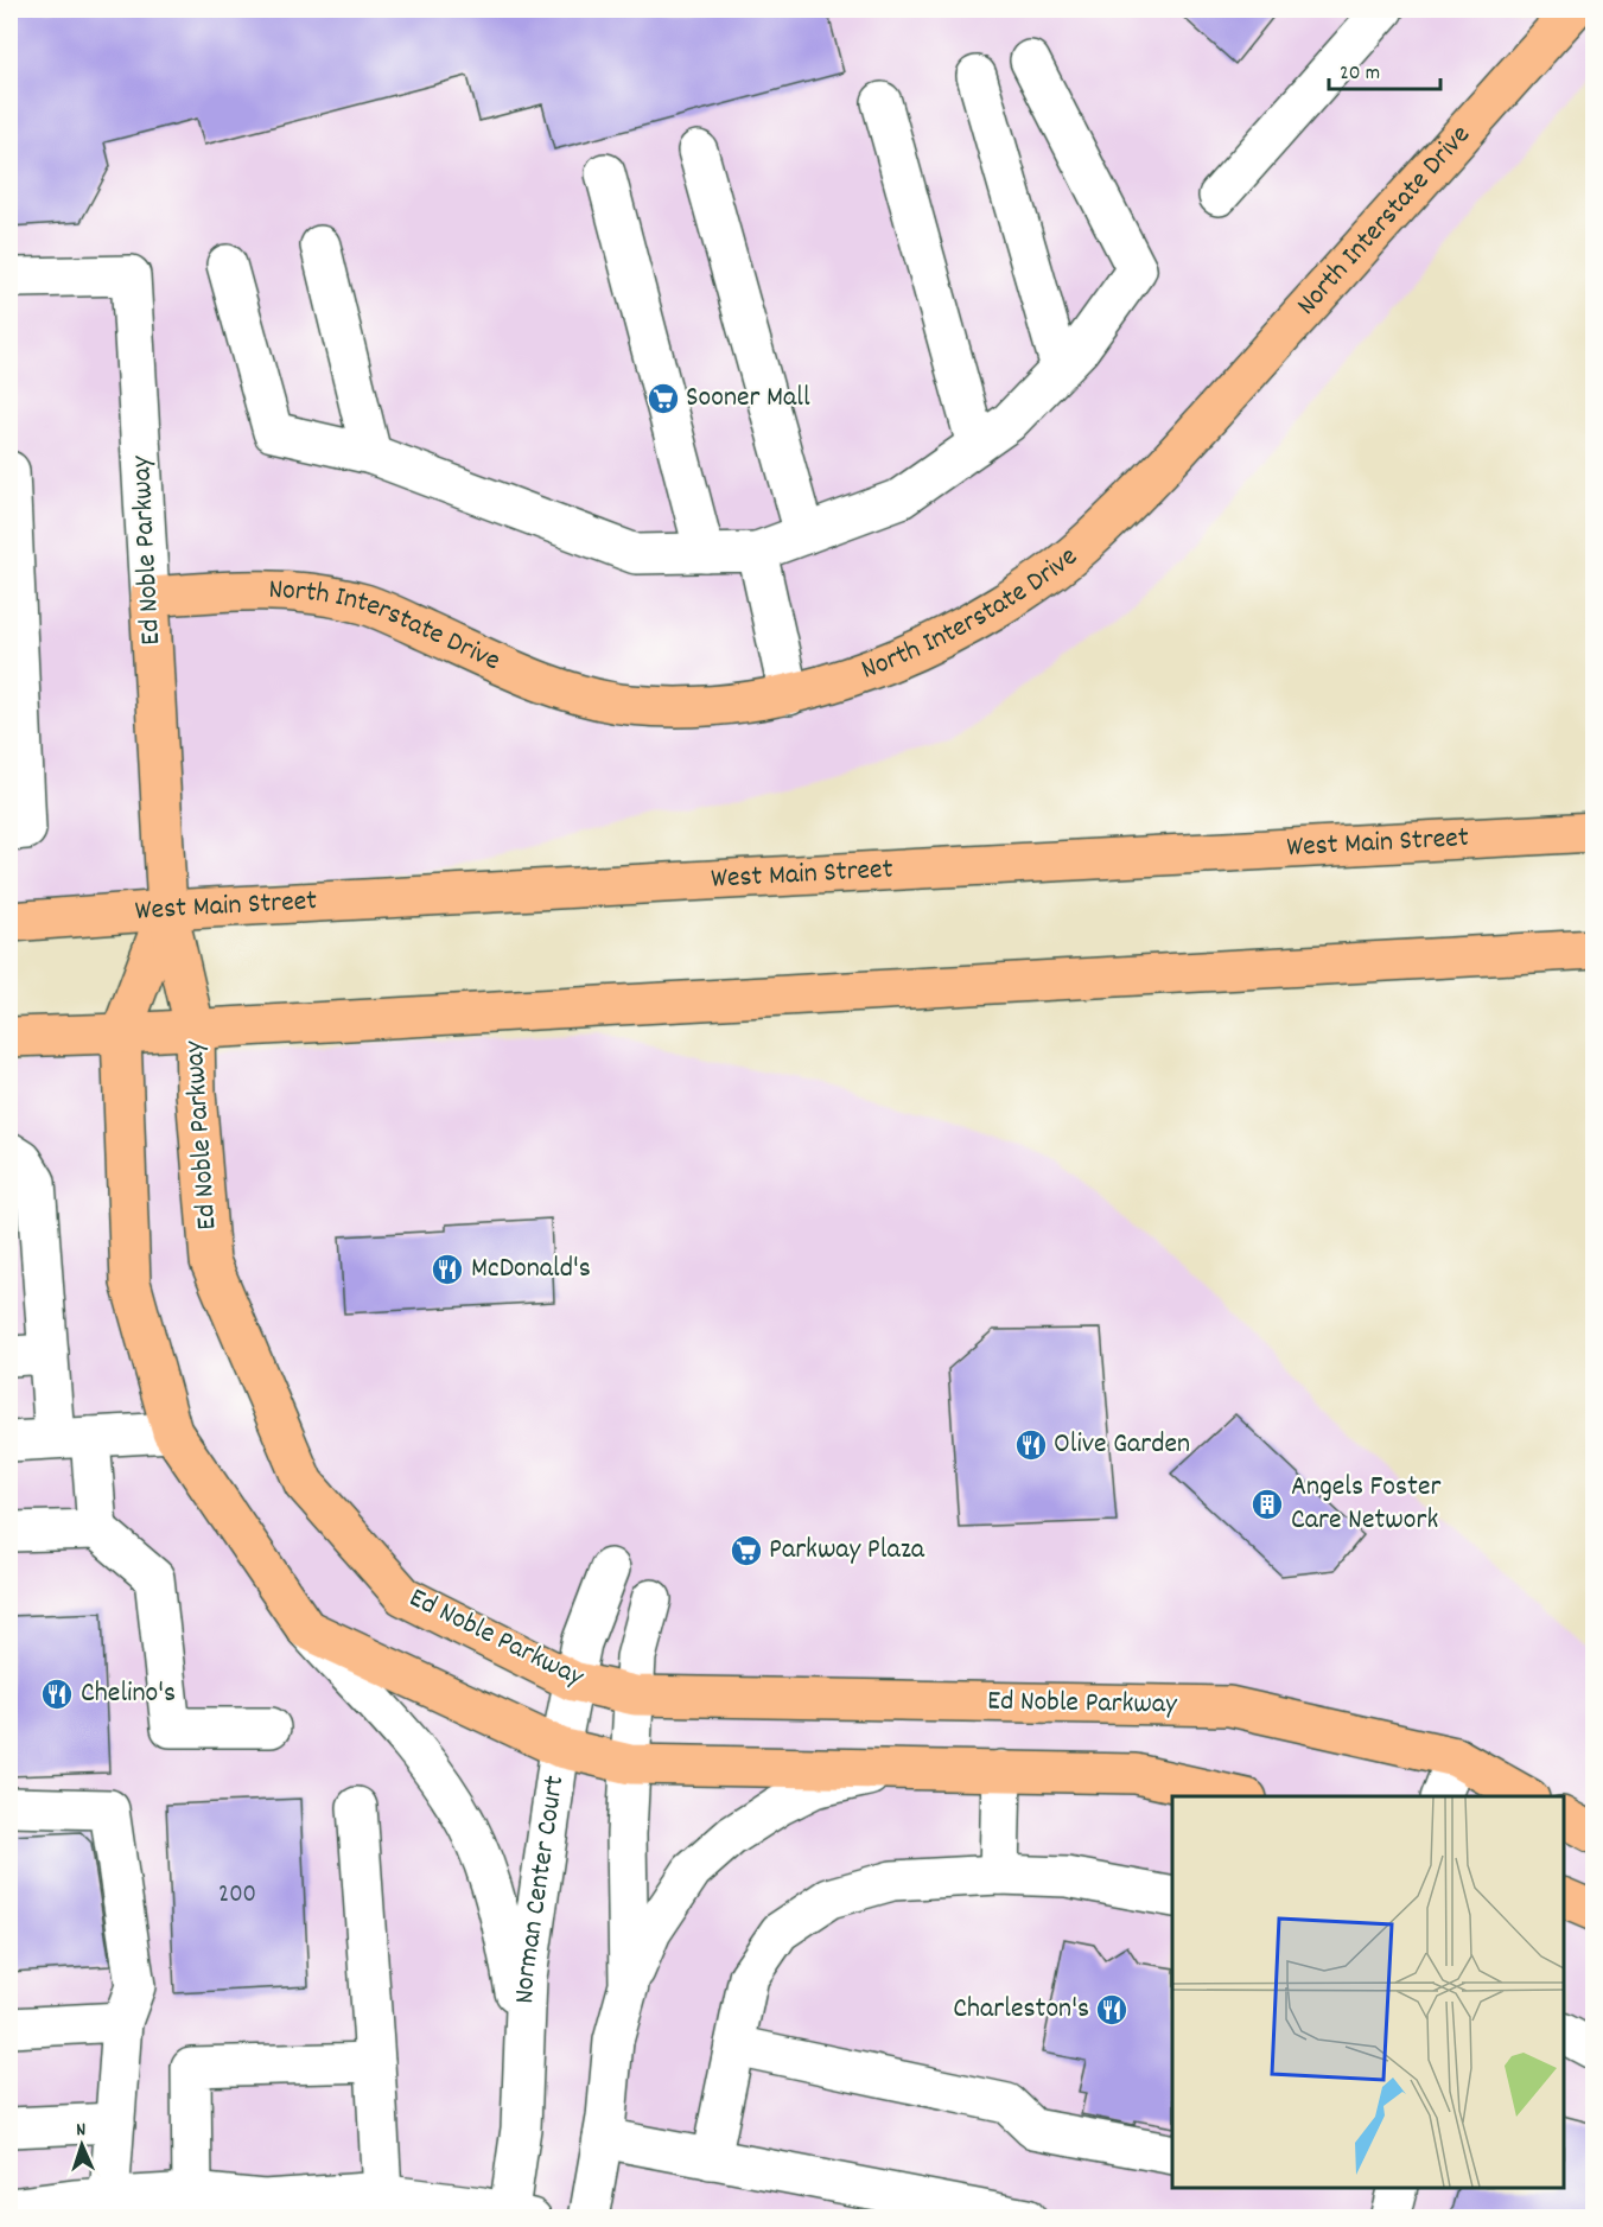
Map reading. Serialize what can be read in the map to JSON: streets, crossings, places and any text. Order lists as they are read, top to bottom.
{
  "streets": {
    "main road": ["North Interstate Drive", "Ed Noble Parkway", "West Main Street"],
    "street": ["Norman Center Court"]
  },
  "crossings": [
    ["North Interstate Drive", "Ed Noble Parkway"],
    ["Ed Noble Parkway", "West Main Street"],
    ["Ed Noble Parkway", "Norman Center Court"]
  ],
  "places": {
    "supermarket": ["Sooner Mall", "Parkway Plaza"],
    "restaurant": [
      "McDonald's",
      "Olive Garden",
      "Chelino's",
      "Charleston's"
    ],
    "building": ["Angels Foster Care Network"]
  },
  "house_numbers": ["200"],
  "scale_bar": "20 m",
  "north": "top"
}
